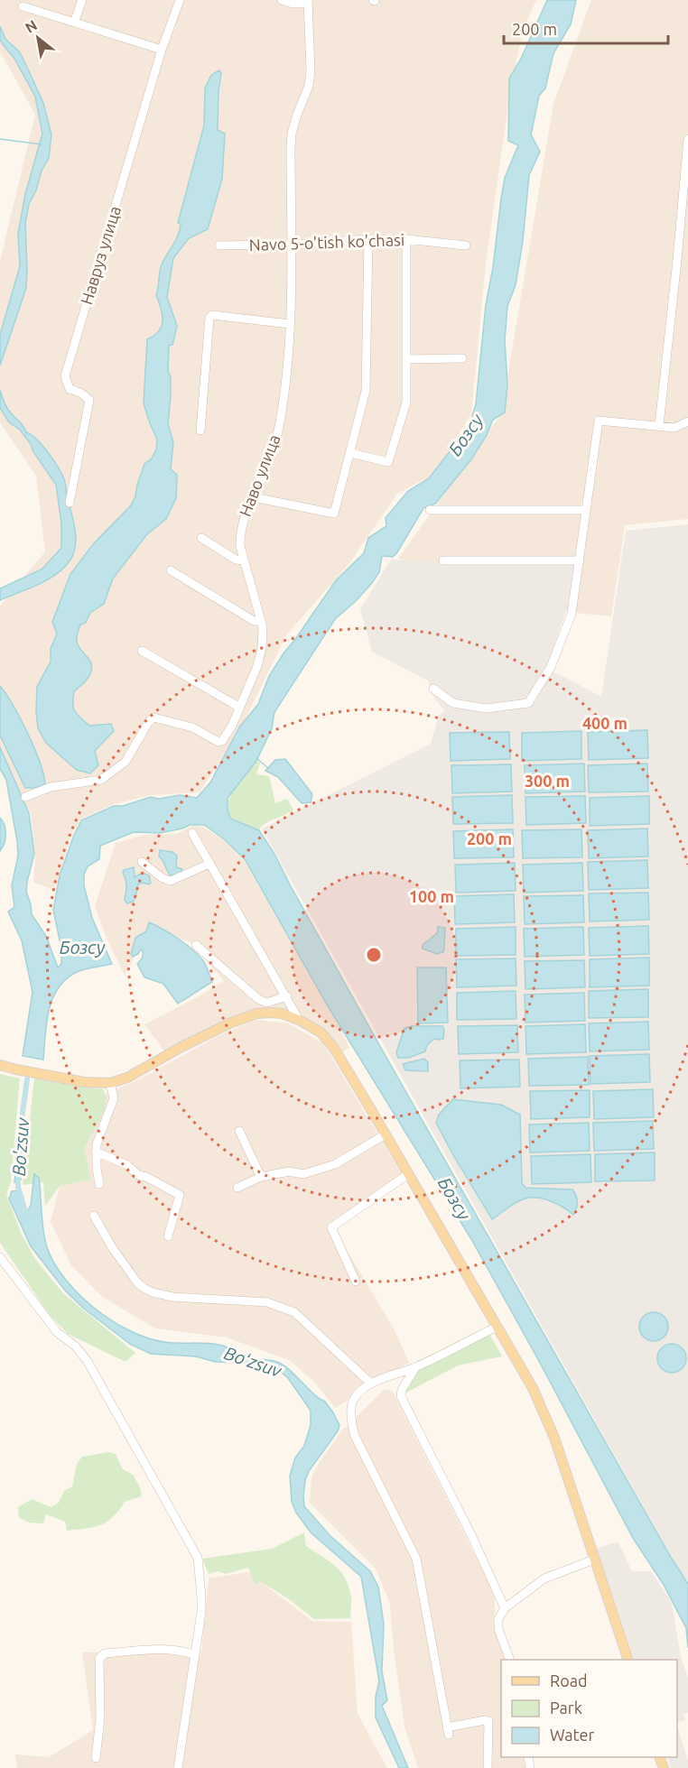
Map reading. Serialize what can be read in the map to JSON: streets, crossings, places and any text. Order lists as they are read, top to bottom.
{
  "streets": {
    "street": ["Navo 5-o'tish ko'chasi", "Навруз улица", "Наво улица"]
  },
  "crossings": [
    ["Navo 5-o'tish ko'chasi", "Наво улица"]
  ],
  "water": ["Бозсу", "Bo'zsuv", "Boʻzsuv"],
  "legend": ["Road", "Park", "Water"],
  "scale_bar": "200 m",
  "north": "top left",
  "rings": [
    "400 m",
    "300 m",
    "200 m",
    "100 m"
  ]
}
